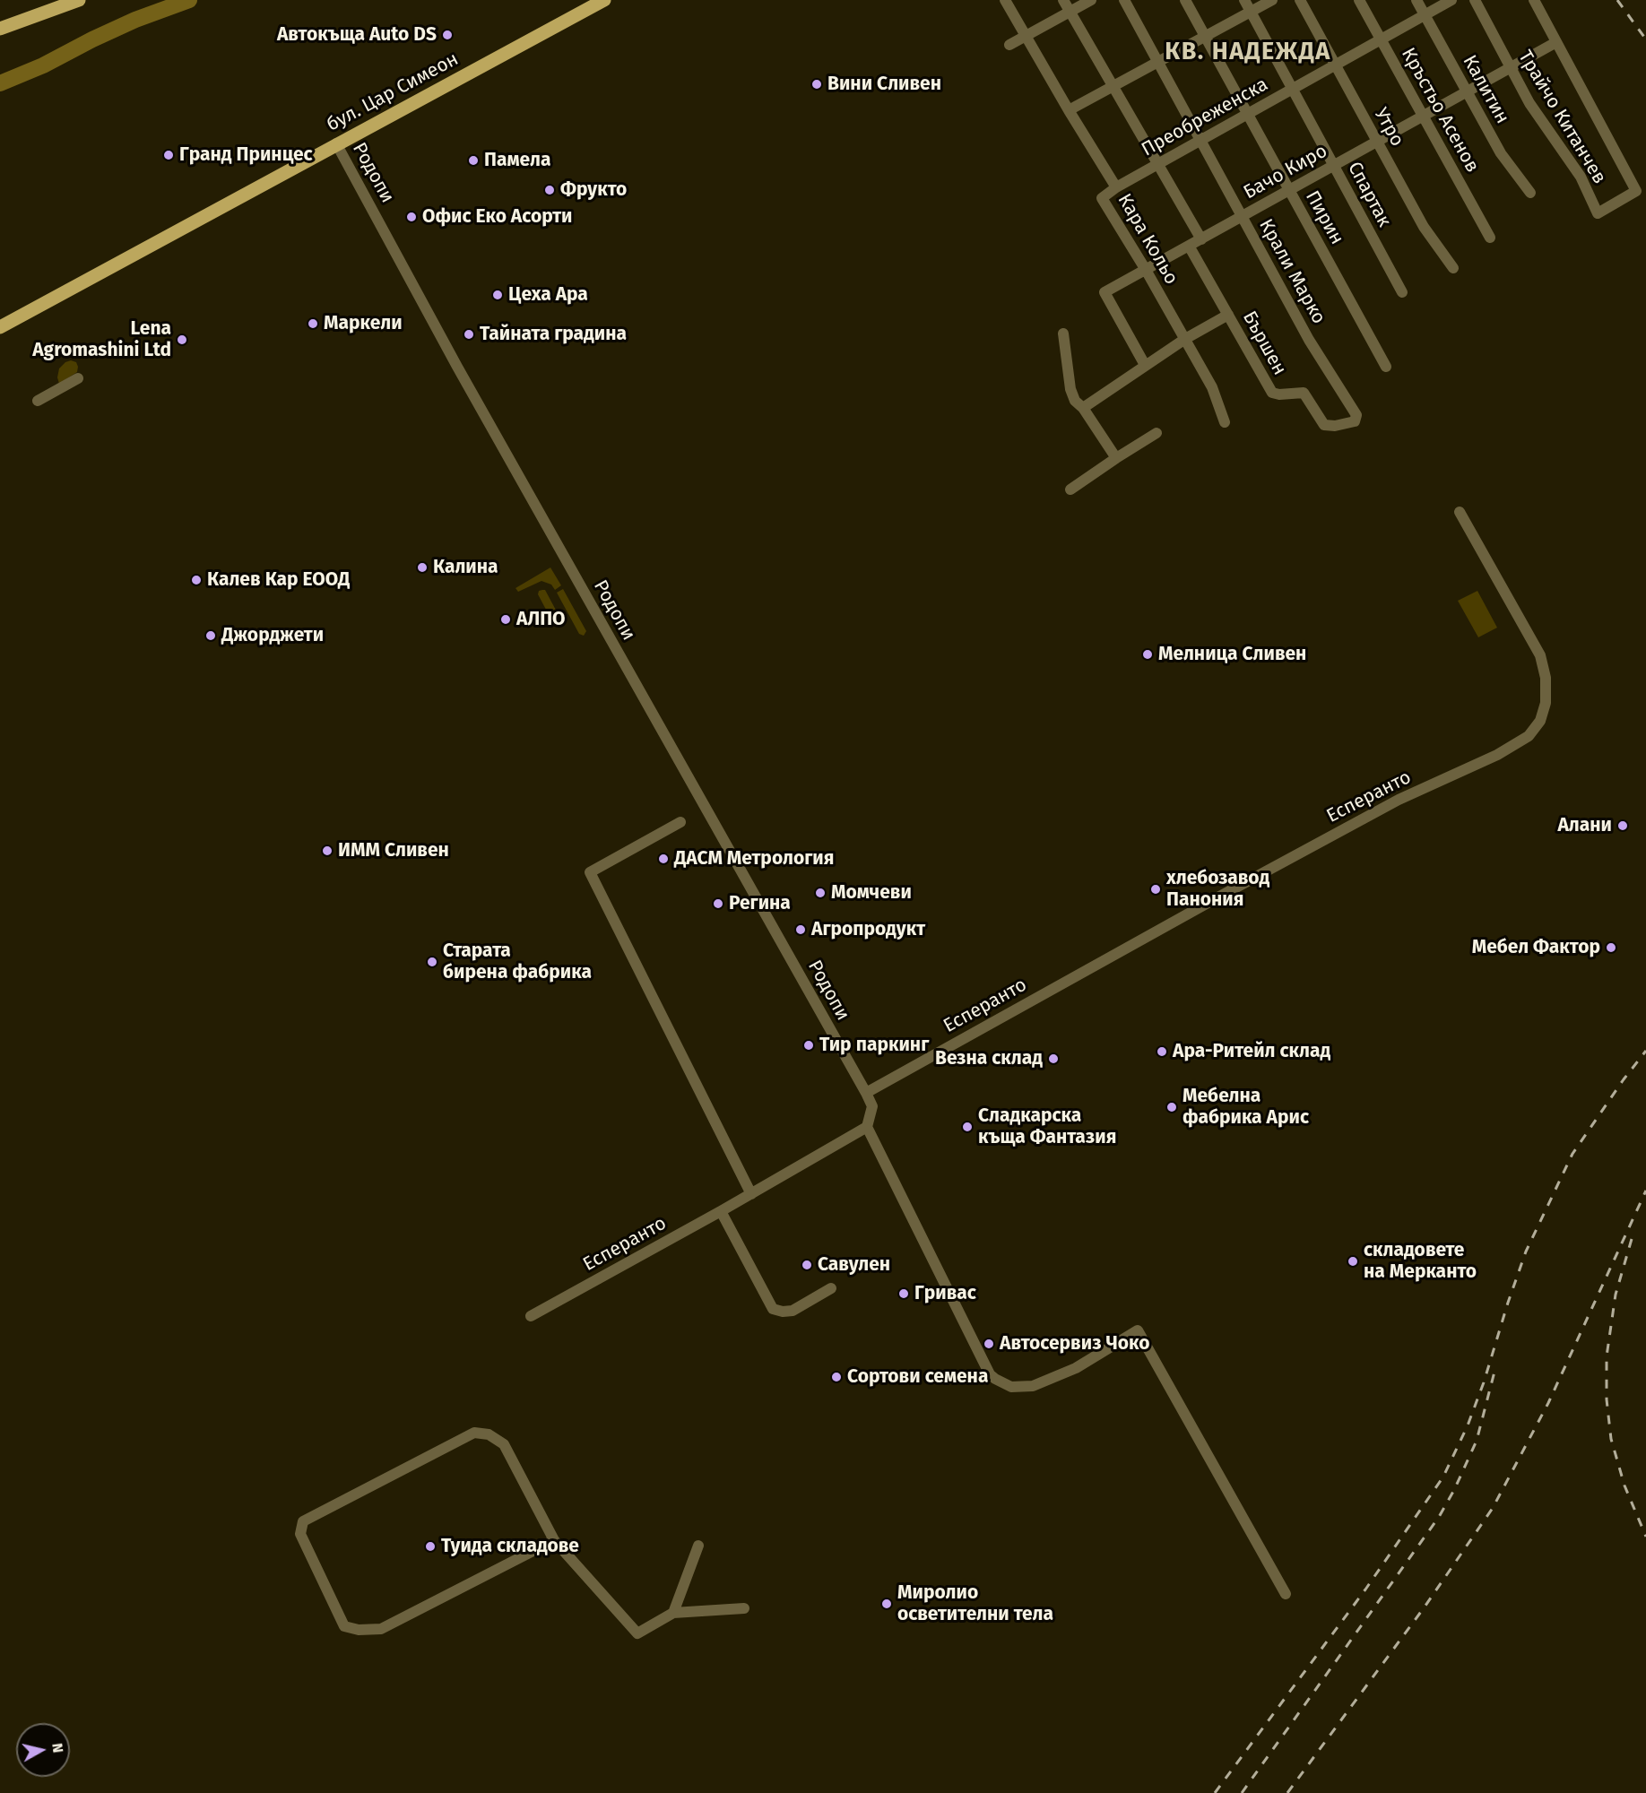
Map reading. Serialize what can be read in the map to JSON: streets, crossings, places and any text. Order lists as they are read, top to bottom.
{
  "streets": {
    "main road": ["бул. Цар Симеон"],
    "street": [
      "Калитин",
      "Кръстьо Асенов",
      "Преобреженска",
      "Трайчо Китанчев",
      "Утро",
      "Бачо Киро",
      "Родопи",
      "Спартак",
      "Пирин",
      "Кара Кольо",
      "Крали Марко",
      "Бършен",
      "Есперанто"
    ]
  },
  "crossings": [
    ["Калитин", "Преобреженска"],
    ["Калитин", "Бачо Киро"],
    ["бул. Цар Симеон", "Родопи"],
    ["Кръстьо Асенов", "Преобреженска"],
    ["Кръстьо Асенов", "Бачо Киро"],
    ["Преобреженска", "Утро"],
    ["Преобреженска", "Спартак"],
    ["Преобреженска", "Пирин"],
    ["Преобреженска", "Кара Кольо"],
    ["Преобреженска", "Крали Марко"],
    ["Трайчо Китанчев", "Бачо Киро"],
    ["Утро", "Бачо Киро"],
    ["Бачо Киро", "Спартак"],
    ["Бачо Киро", "Пирин"],
    ["Бачо Киро", "Кара Кольо"],
    ["Бачо Киро", "Крали Марко"],
    ["Бачо Киро", "Бършен"],
    ["Родопи", "Есперанто"],
    ["Крали Марко", "Бършен"]
  ],
  "districts": ["КВ. НАДЕЖДА"],
  "places": [
    "Автокъща Auto DS",
    "Вини Сливен",
    "Гранд Принцес",
    "Памела",
    "Фрукто",
    "Офис Еко Асорти",
    "Цеха Ара",
    "Маркели",
    "Тайната градина",
    "Lena Agromashini Ltd",
    "Калина",
    "Калев Кар ЕООД",
    "АЛПО",
    "Джорджети",
    "Мелница Сливен",
    "Алани",
    "ИММ Сливен",
    "ДАСМ Метрология",
    "хлебозавод Панония",
    "Момчеви",
    "Регина",
    "Агропродукт",
    "Мебел Фактор",
    "Старата бирена фабрика",
    "Тир паркинг",
    "Ара-Ритейл склад",
    "Везна склад",
    "Мебелна фабрика Арис",
    "Сладкарска къща Фантазия",
    "складовете на Мерканто",
    "Савулен",
    "Гривас",
    "Автосервиз Чоко",
    "Сортови семена",
    "Туида складове",
    "Миролио осветителни тела"
  ],
  "north": "right"
}
